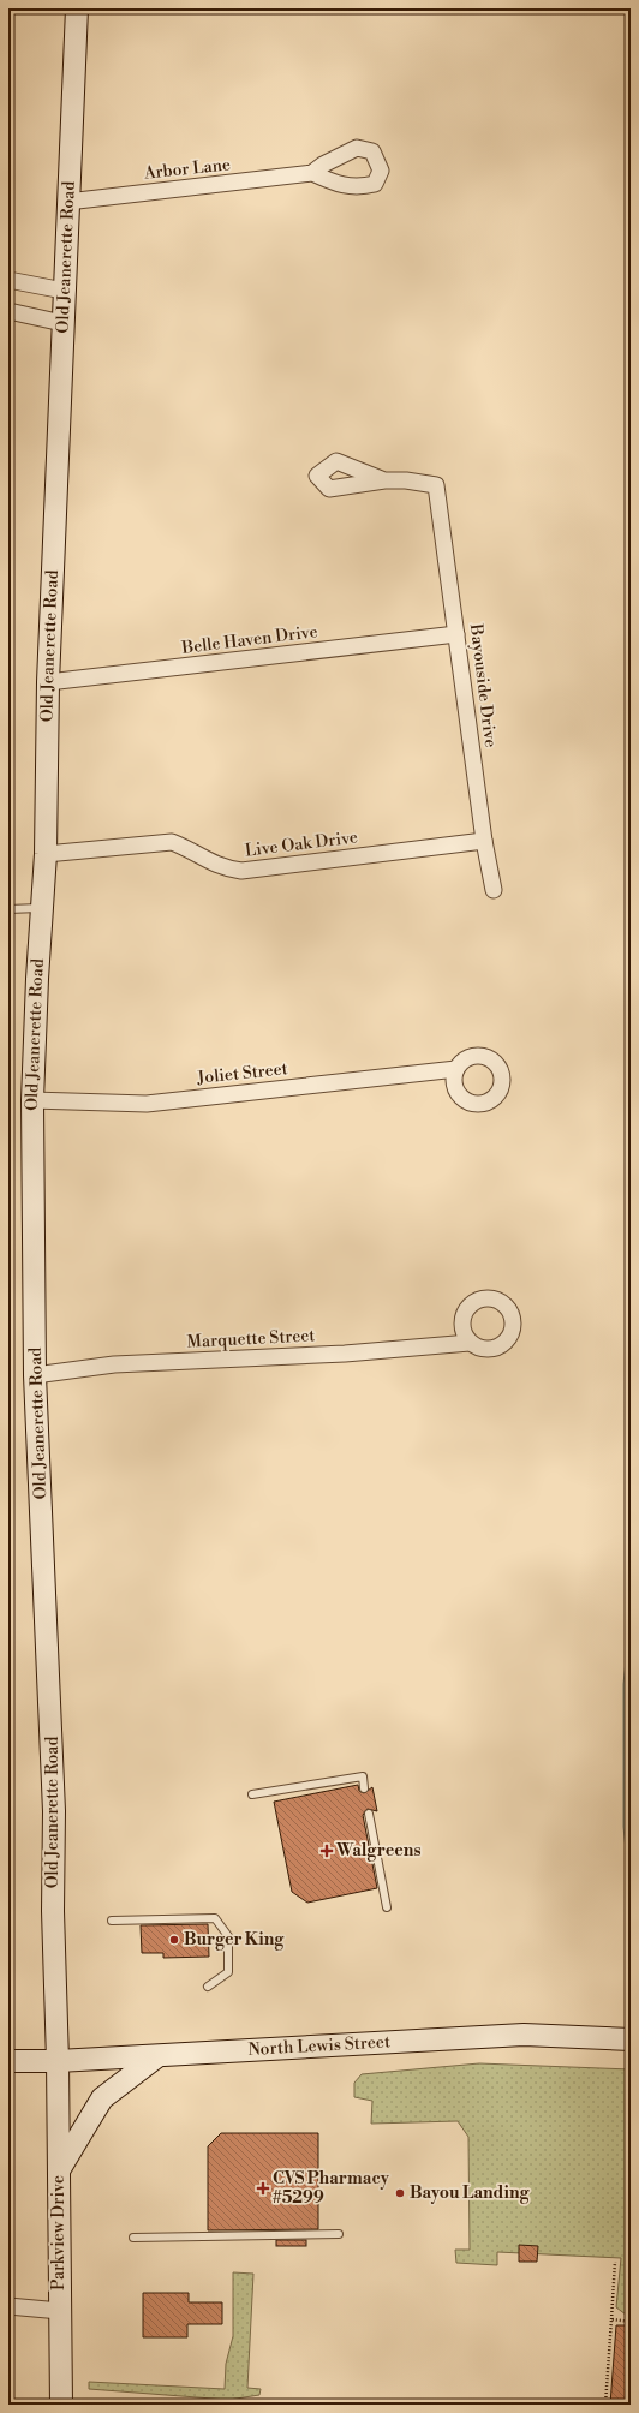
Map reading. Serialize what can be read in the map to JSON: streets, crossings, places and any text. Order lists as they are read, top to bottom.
{
  "streets": {
    "main road": ["Old Jeanerette Road", "North Lewis Street", "Parkview Drive"],
    "street": [
      "Arbor Lane",
      "Belle Haven Drive",
      "Bayouside Drive",
      "Live Oak Drive",
      "Joliet Street",
      "Marquette Street"
    ]
  },
  "crossings": [
    ["Arbor Lane", "Old Jeanerette Road"],
    ["Old Jeanerette Road", "Belle Haven Drive"],
    ["Old Jeanerette Road", "Live Oak Drive"],
    ["Old Jeanerette Road", "Joliet Street"],
    ["Old Jeanerette Road", "Marquette Street"],
    ["Old Jeanerette Road", "North Lewis Street"],
    ["Old Jeanerette Road", "Parkview Drive"],
    ["Belle Haven Drive", "Bayouside Drive"],
    ["Bayouside Drive", "Live Oak Drive"],
    ["North Lewis Street", "Parkview Drive"]
  ],
  "places": {
    "health": ["Walgreens", "CVS Pharmacy #5299"],
    "other": ["Burger King", "Bayou Landing"]
  }
}
